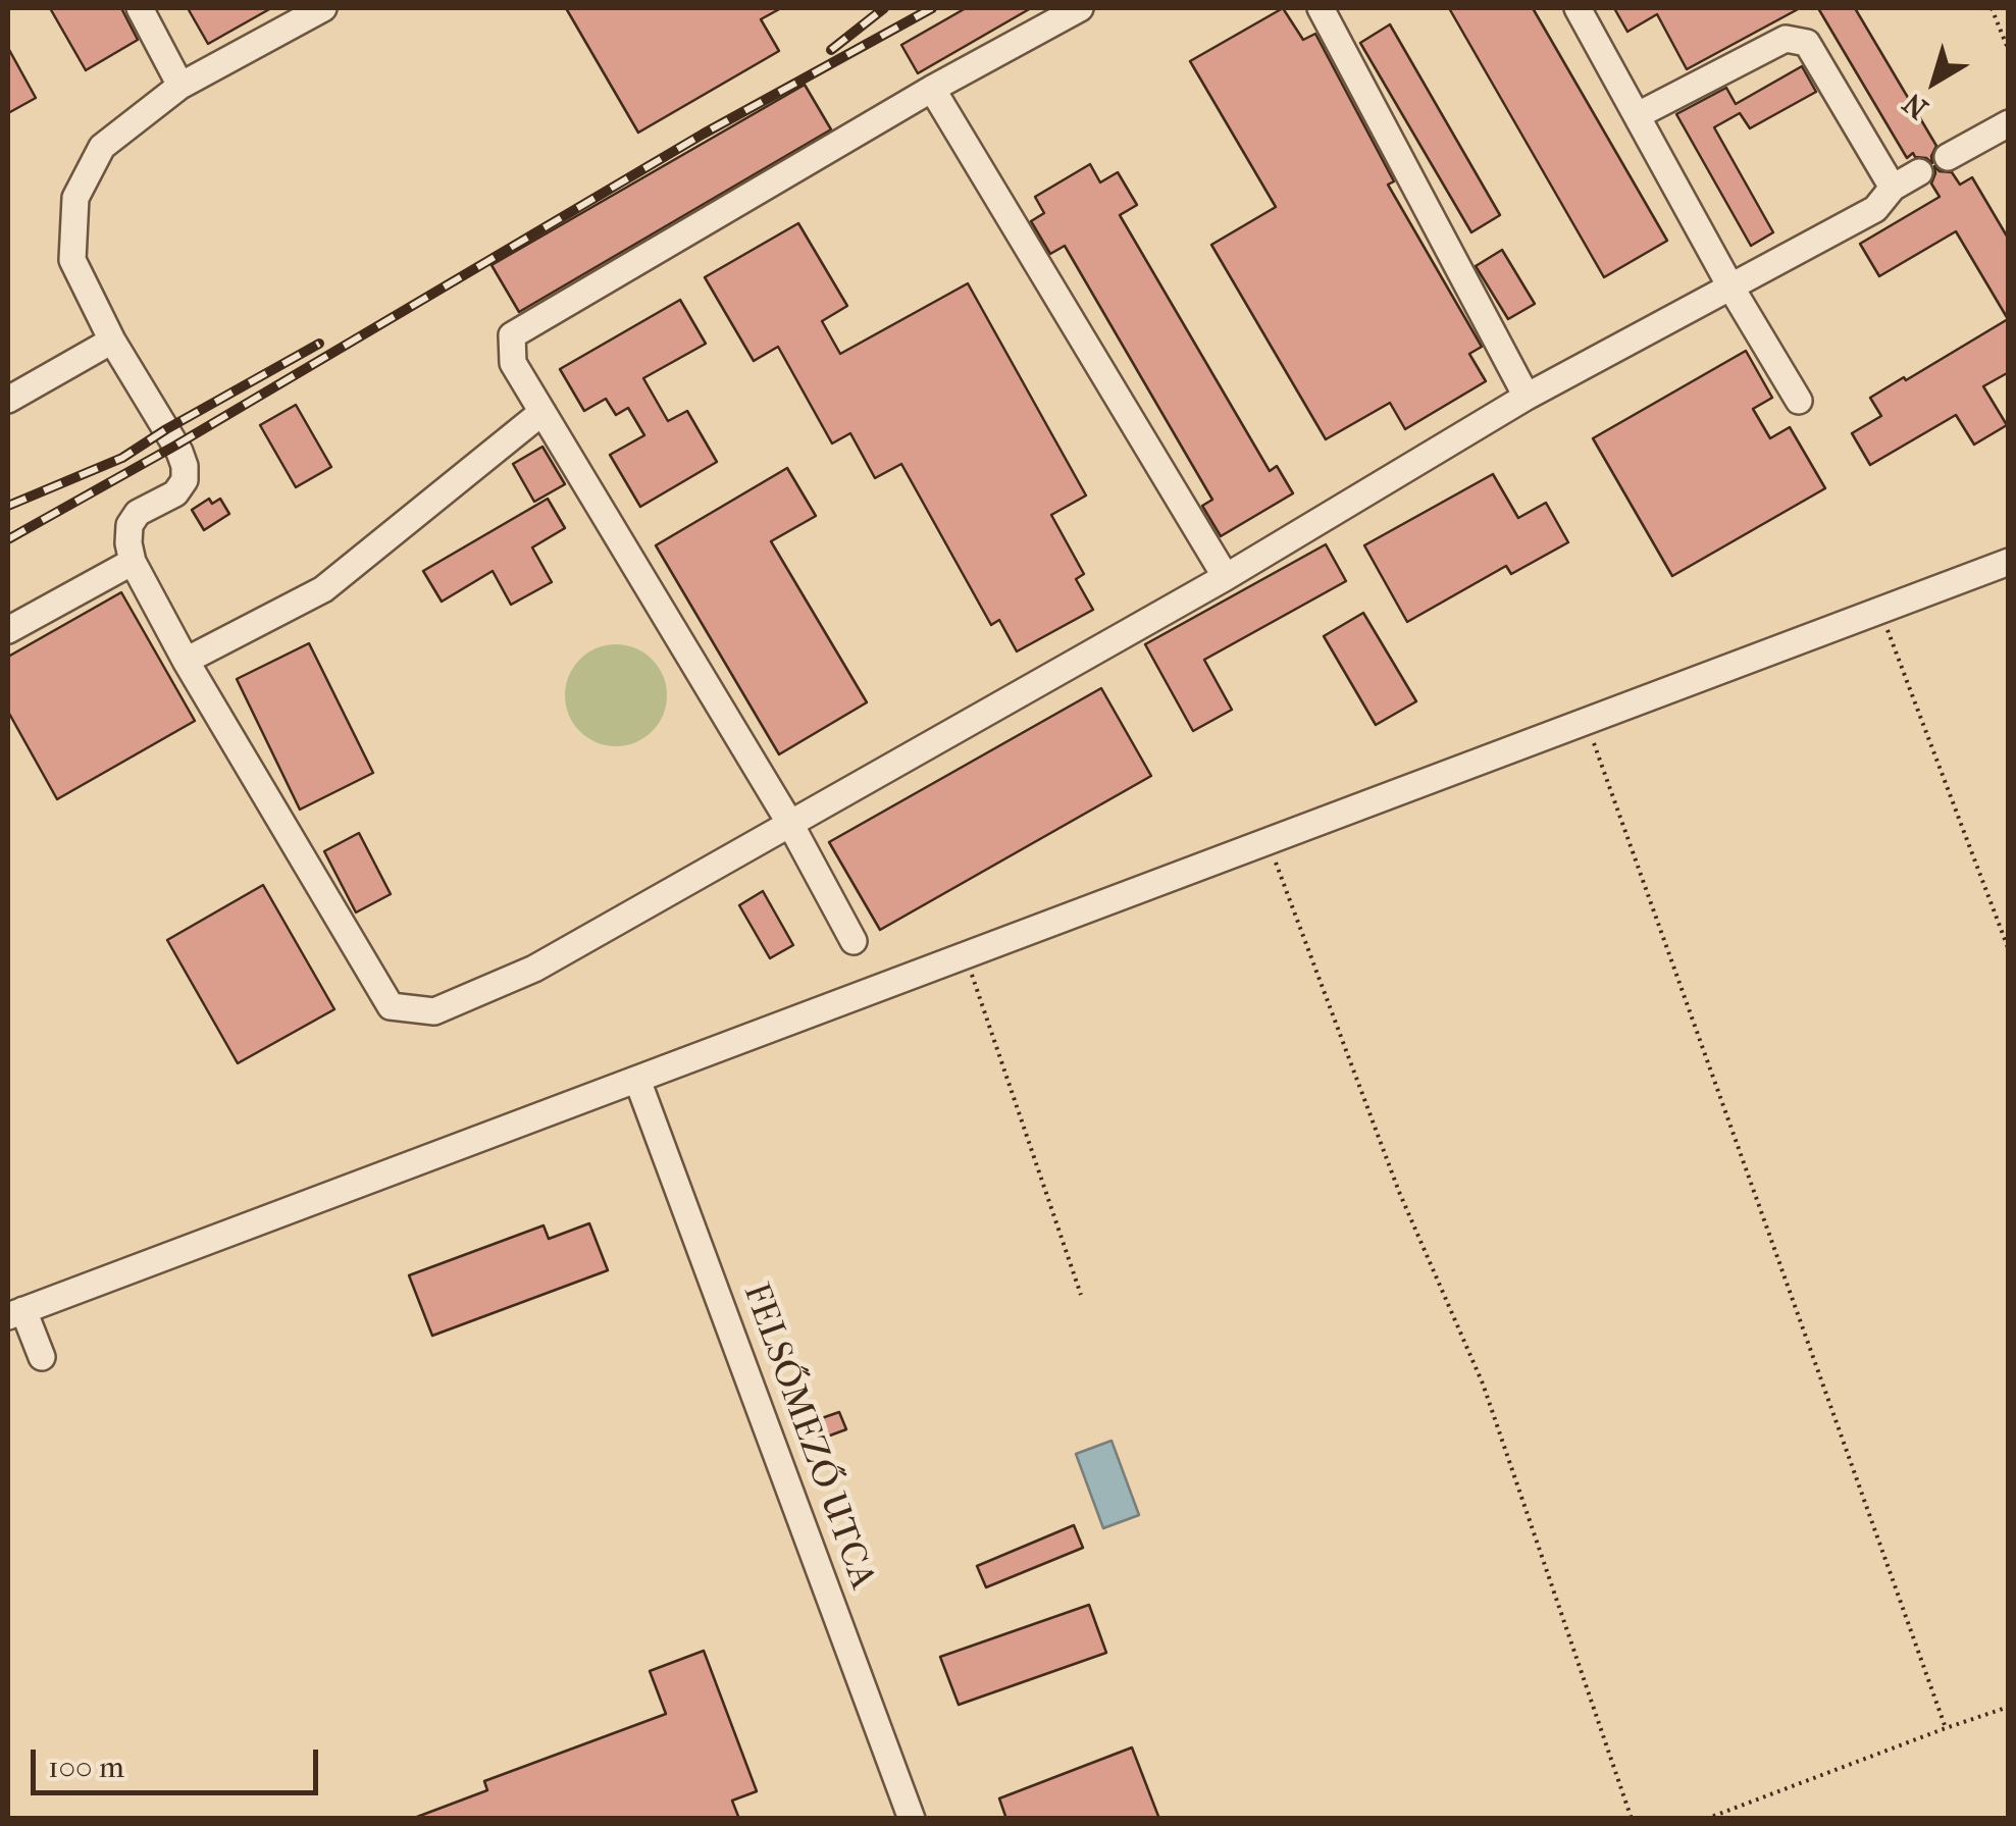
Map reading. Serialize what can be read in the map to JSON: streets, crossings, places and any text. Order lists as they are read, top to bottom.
{
  "streets": {
    "street": ["FELSŐMEZŐ UTCA"]
  },
  "scale_bar": "100 m",
  "north": "bottom left"
}
